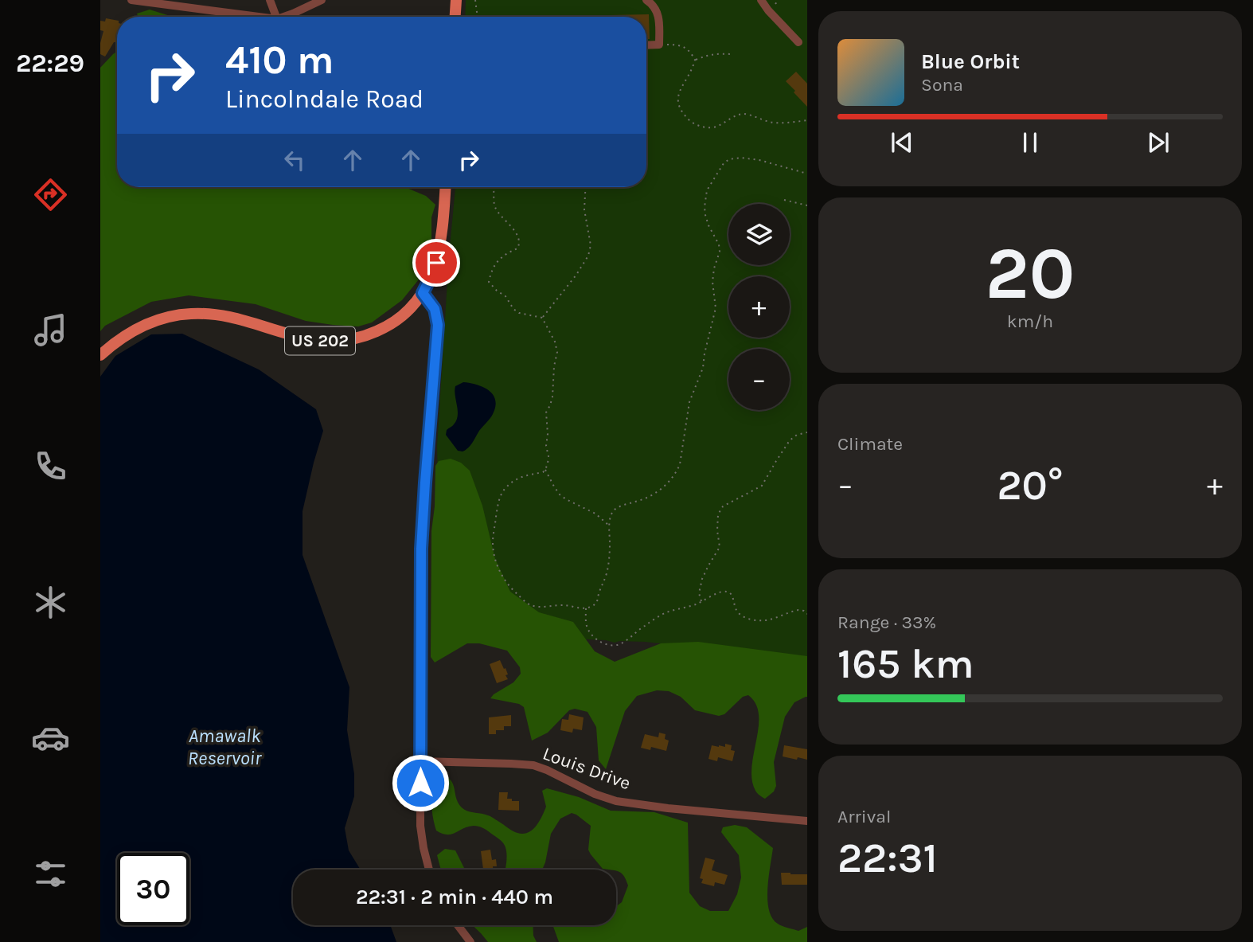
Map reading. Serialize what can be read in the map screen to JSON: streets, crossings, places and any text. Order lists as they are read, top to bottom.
{
  "streets": {
    "main road": ["US 202"],
    "street": ["Louis Drive"]
  },
  "water": ["Amawalk Reservoir"],
  "page": {
    "tabs": "22:29",
    "turn": ["410 m", "Lincolndale Road"],
    "song": ["Blue Orbit", "Sona"],
    "tile": [
      ["20", "km/h"],
      "Climate",
      ["Range · 33%", "165 km"],
      ["Arrival", "22:31"]
    ],
    "map_buttons": ["+", "−"],
    "heat": ["−", "20°", "+"],
    "limit": "30",
    "trip": "22:31 · 2 min · 440 m"
  }
}
